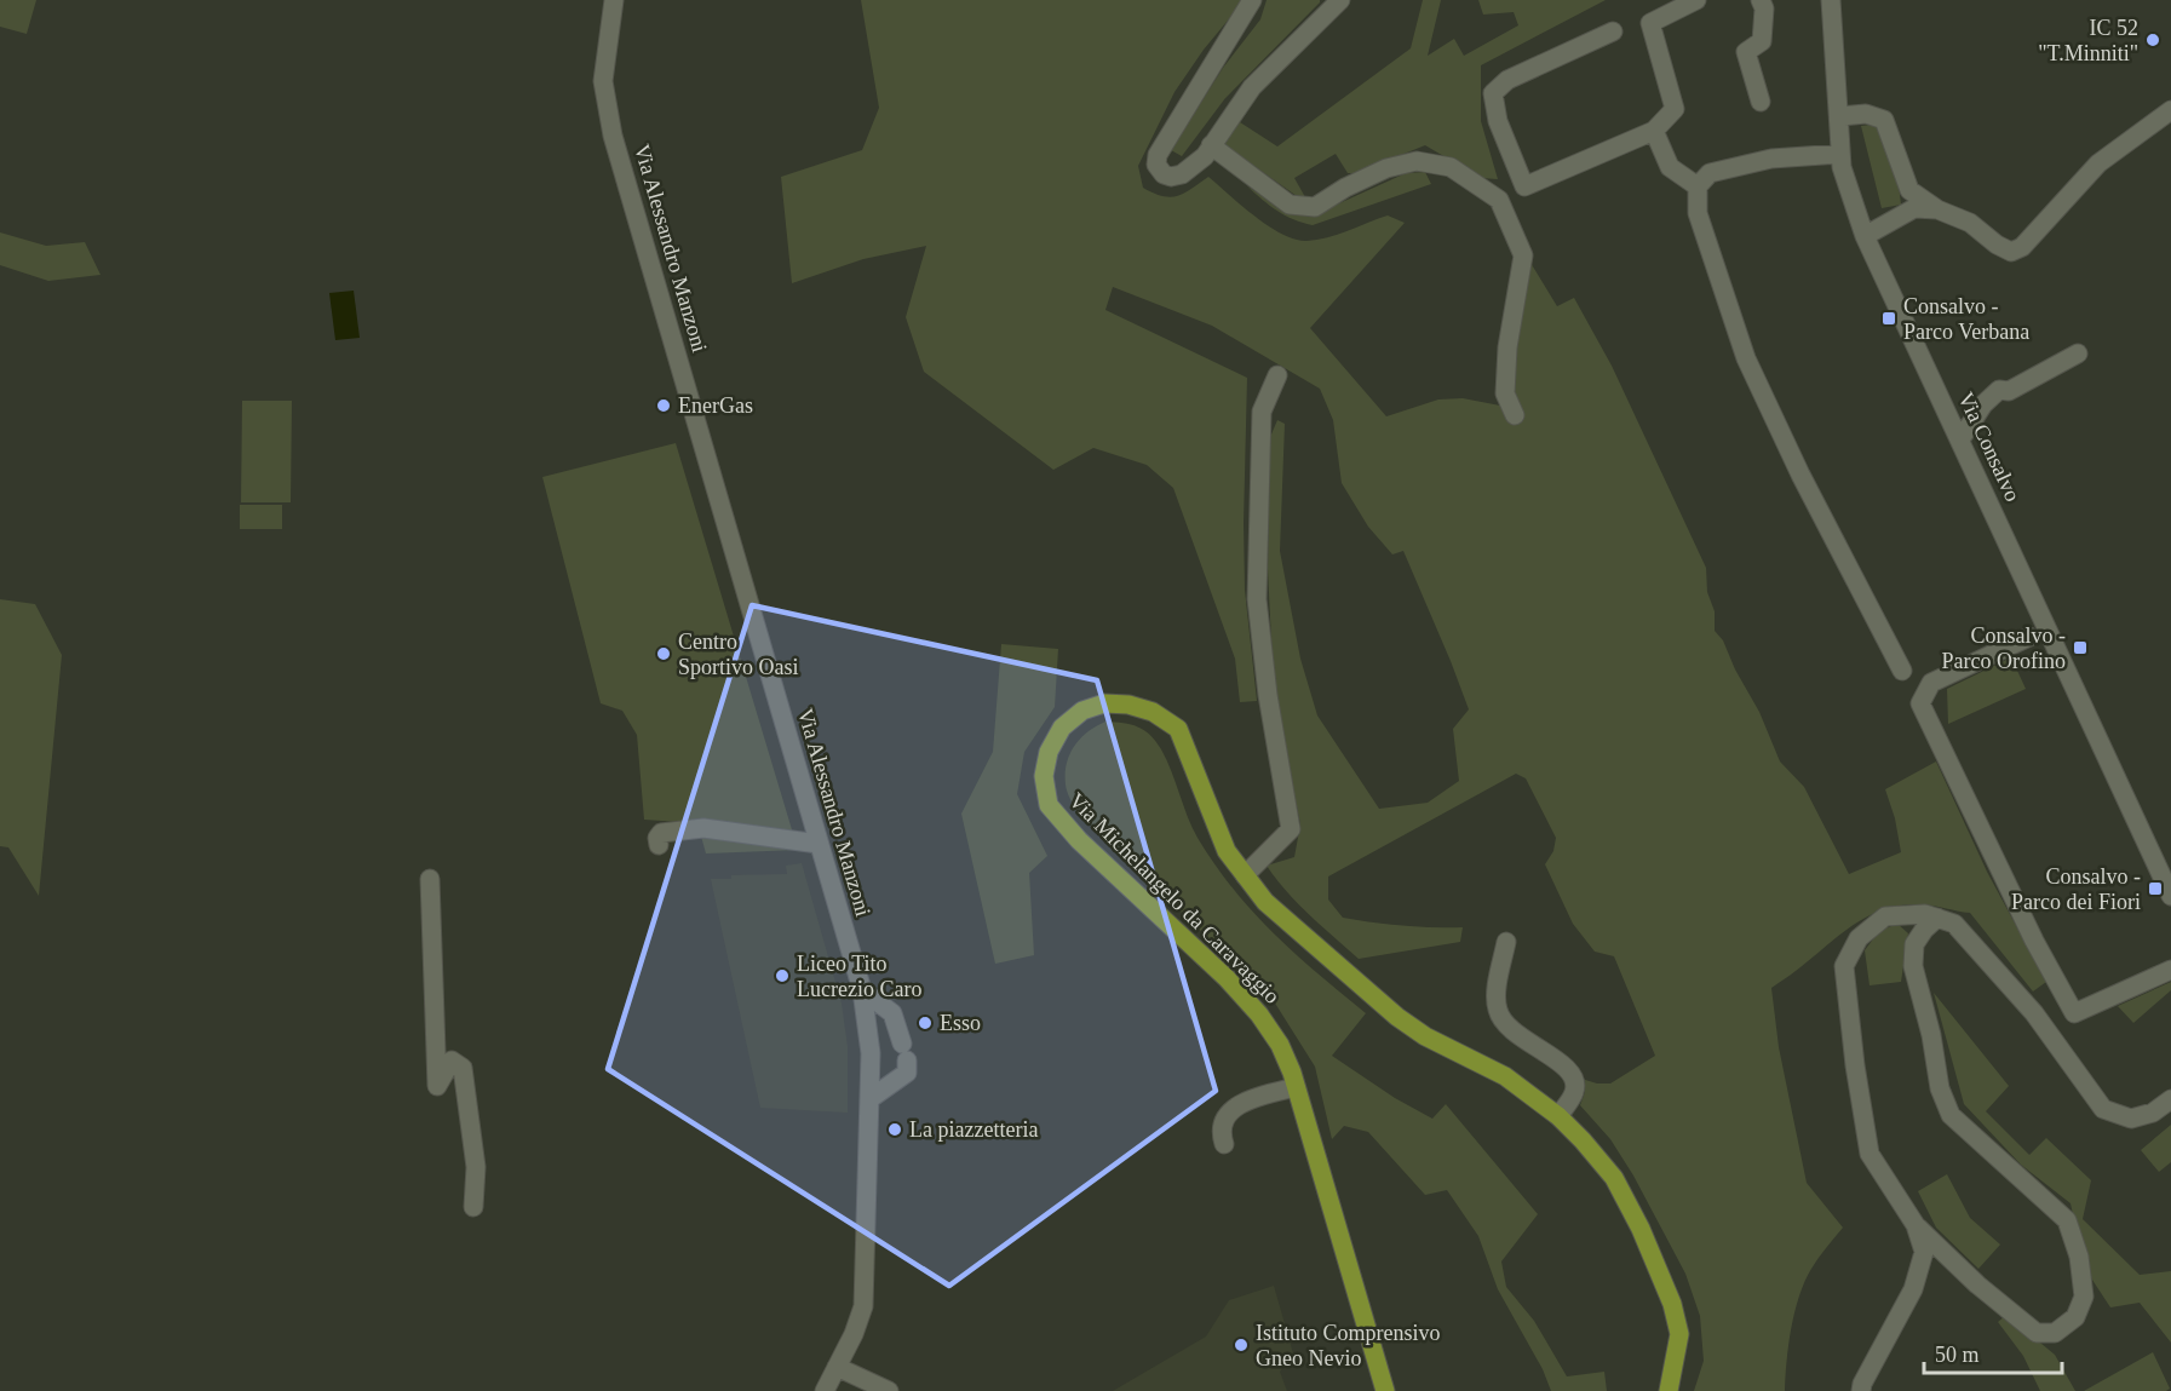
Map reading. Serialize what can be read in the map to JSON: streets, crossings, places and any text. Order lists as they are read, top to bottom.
{
  "streets": {
    "main road": ["Via Michelangelo da Caravaggio"],
    "street": ["Via Alessandro Manzoni", "Via Consalvo"]
  },
  "places": {
    "other": [
      "IC 52 \"T.Minniti\"",
      "EnerGas",
      "Centro Sportivo Oasi",
      "Liceo Tito Lucrezio Caro",
      "Esso",
      "La piazzetteria",
      "Istituto Comprensivo Gneo Nevio"
    ],
    "transit": ["Consalvo - Parco Verbana", "Consalvo - Parco Orofino", "Consalvo - Parco dei Fiori"]
  },
  "scale_bar": "50 m"
}
